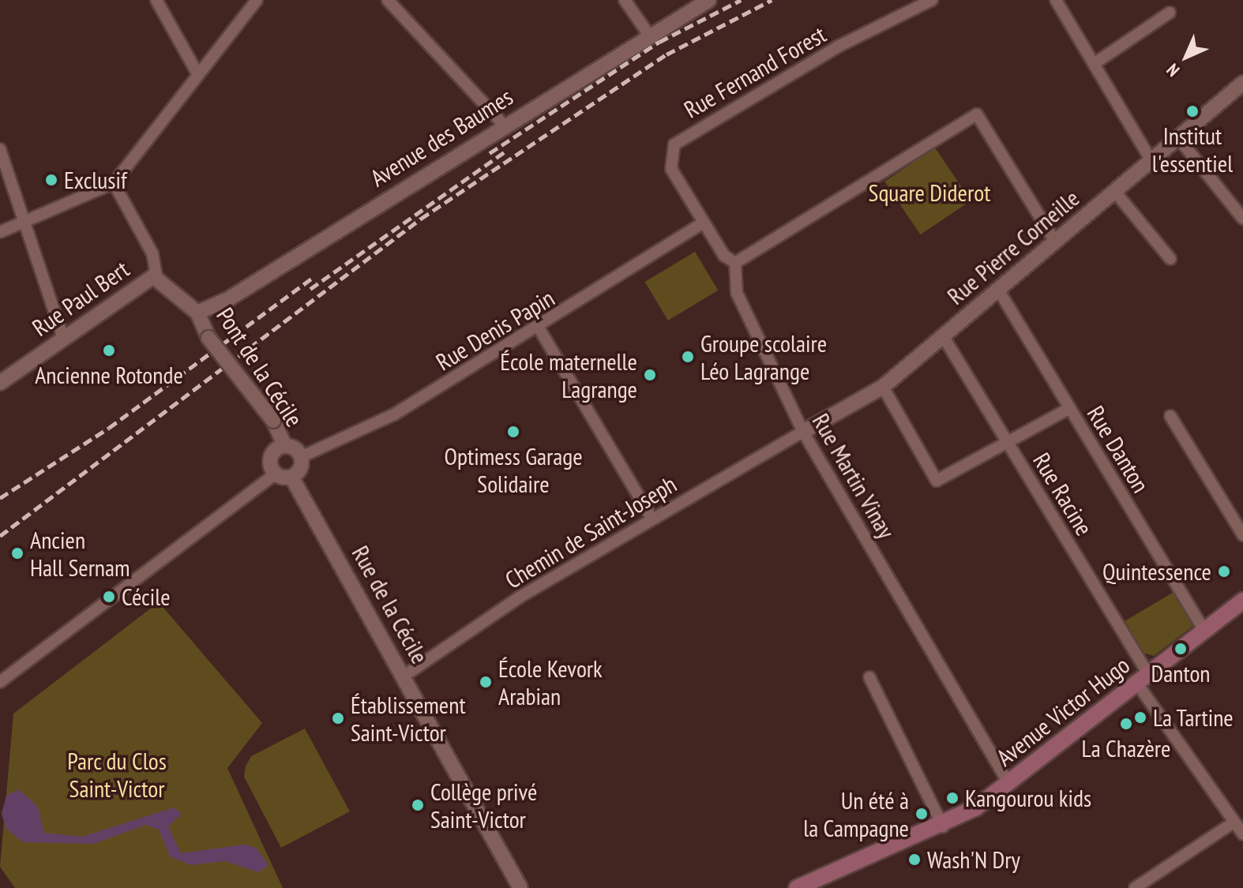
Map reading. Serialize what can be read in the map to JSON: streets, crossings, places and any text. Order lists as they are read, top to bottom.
{
  "streets": {
    "main road": ["Avenue Victor Hugo"],
    "street": [
      "Rue Fernand Forest",
      "Avenue des Baumes",
      "Rue Pierre Corneille",
      "Rue Paul Bert",
      "Rue Denis Papin",
      "Pont de la Cécile",
      "Rue Danton",
      "Rue Martin Vinay",
      "Rue Racine",
      "Chemin de Saint-Joseph",
      "Rue de la Cécile"
    ]
  },
  "crossings": [
    ["Rue Fernand Forest", "Rue Denis Papin"],
    ["Avenue des Baumes", "Pont de la Cécile"],
    ["Rue Pierre Corneille", "Rue Danton"],
    ["Rue Pierre Corneille", "Rue Martin Vinay"],
    ["Rue Pierre Corneille", "Rue Racine"],
    ["Rue Pierre Corneille", "Chemin de Saint-Joseph"],
    ["Rue Denis Papin", "Pont de la Cécile"],
    ["Rue Denis Papin", "Rue de la Cécile"],
    ["Pont de la Cécile", "Rue de la Cécile"],
    ["Rue Danton", "Avenue Victor Hugo"],
    ["Rue Martin Vinay", "Chemin de Saint-Joseph"],
    ["Rue Martin Vinay", "Avenue Victor Hugo"],
    ["Rue Racine", "Avenue Victor Hugo"],
    ["Chemin de Saint-Joseph", "Rue de la Cécile"]
  ],
  "parks": ["Square Diderot", "Parc du Clos Saint-Victor"],
  "places": [
    "Institut l'essentiel",
    "Exclusif",
    "Ancienne Rotonde",
    "Groupe scolaire Léo Lagrange",
    "École maternelle Lagrange",
    "Optimess Garage Solidaire",
    "Ancien Hall Sernam",
    "Quintessence",
    "Cécile",
    "Danton",
    "École Kevork Arabian",
    "La Tartine",
    "Établissement Saint-Victor",
    "La Chazère",
    "Kangourou kids",
    "Collège privé Saint-Victor",
    "Un été à la Campagne",
    "Wash'N Dry"
  ],
  "north": "bottom left"
}
